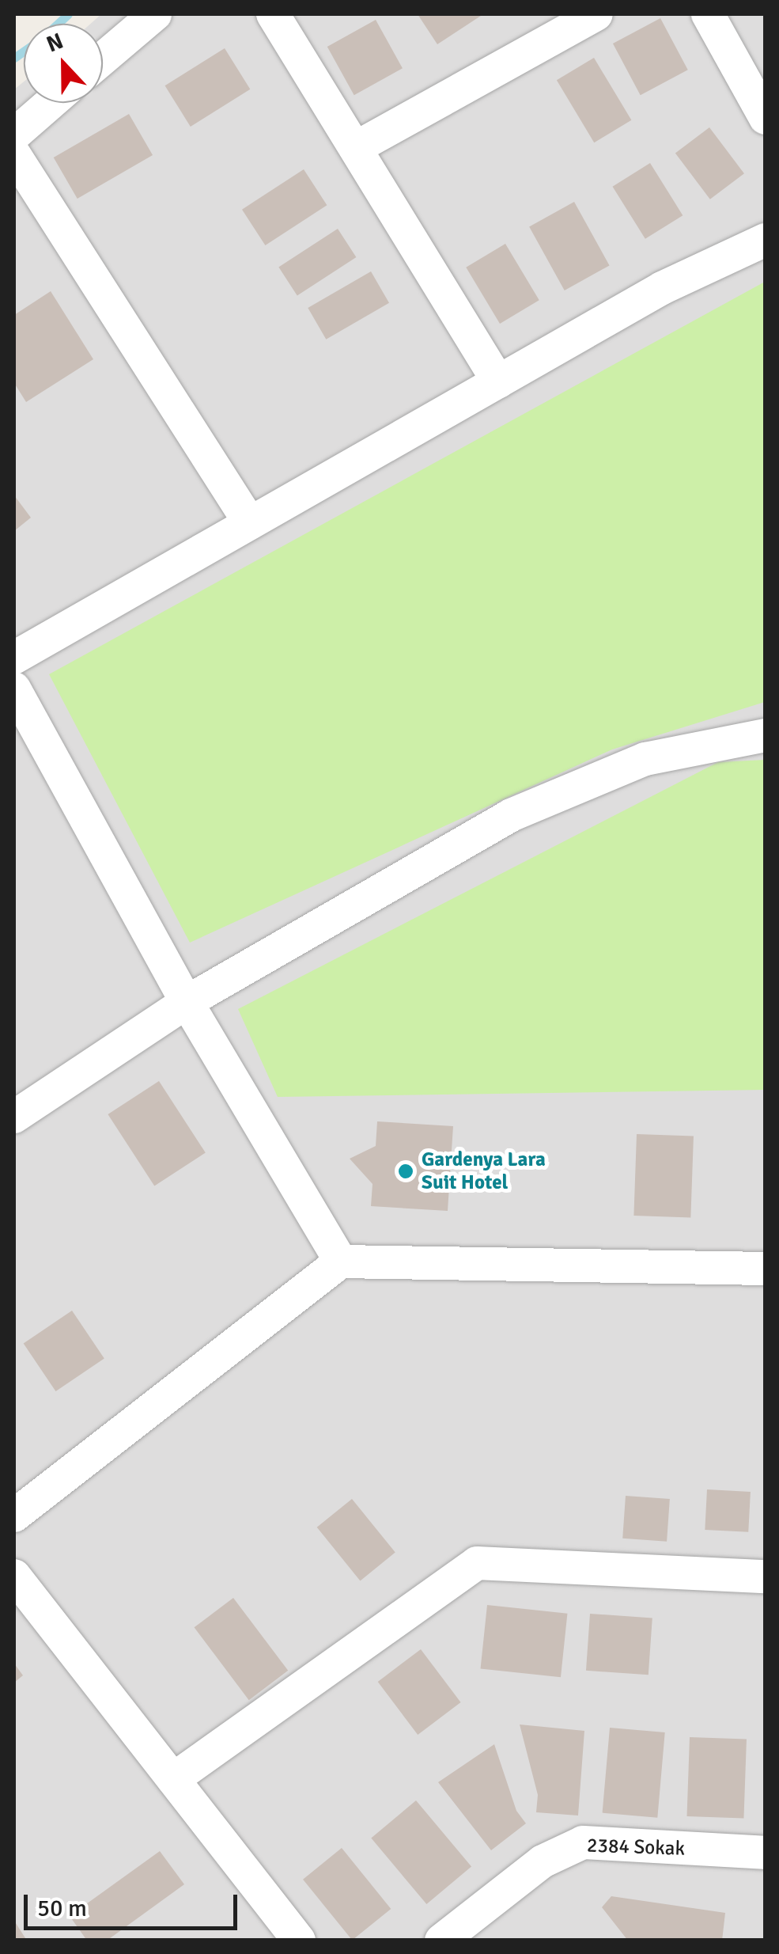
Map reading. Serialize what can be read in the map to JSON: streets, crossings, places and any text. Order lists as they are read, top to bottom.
{
  "streets": {
    "street": ["2384 Sokak"]
  },
  "places": ["Gardenya Lara Suit Hotel"],
  "scale_bar": "50 m",
  "north": "top"
}
